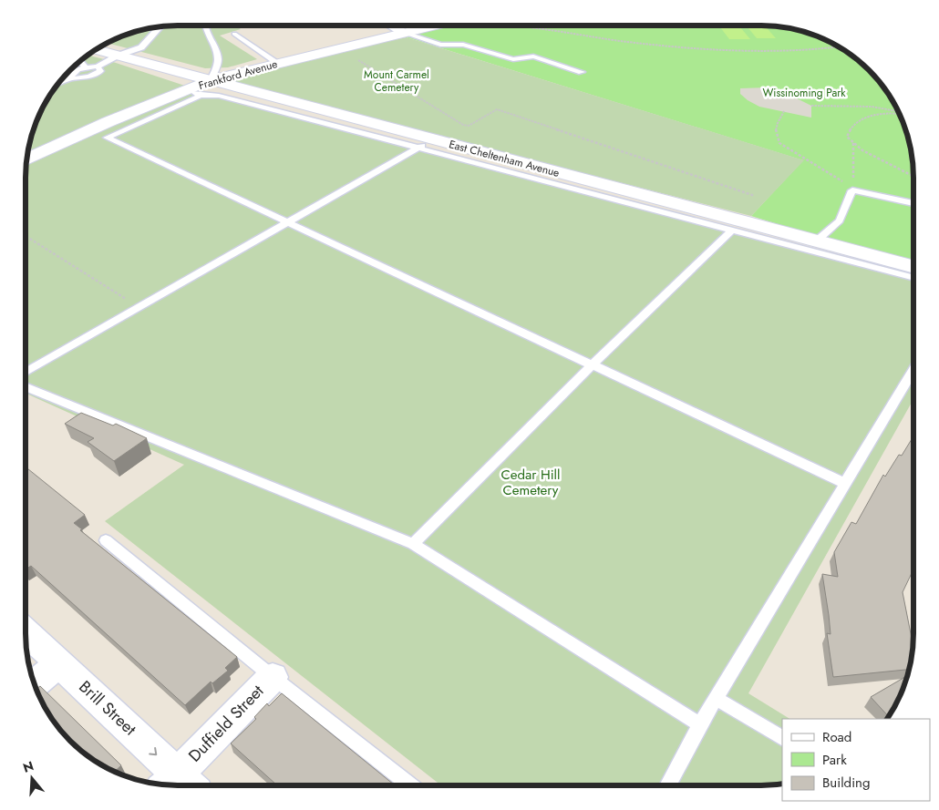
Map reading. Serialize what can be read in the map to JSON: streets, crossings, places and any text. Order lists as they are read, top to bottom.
{
  "streets": {
    "street": [
      "Frankford Avenue",
      "East Cheltenham Avenue",
      "Brill Street",
      "Duffield Street"
    ]
  },
  "crossings": [
    ["Frankford Avenue", "East Cheltenham Avenue"],
    ["Brill Street", "Duffield Street"]
  ],
  "one_way": ["Brill Street"],
  "parks": ["Mount Carmel Cemetery", "Wissinoming Park", "Cedar Hill Cemetery"],
  "legend": ["Road", "Park", "Building"],
  "north": "top"
}
